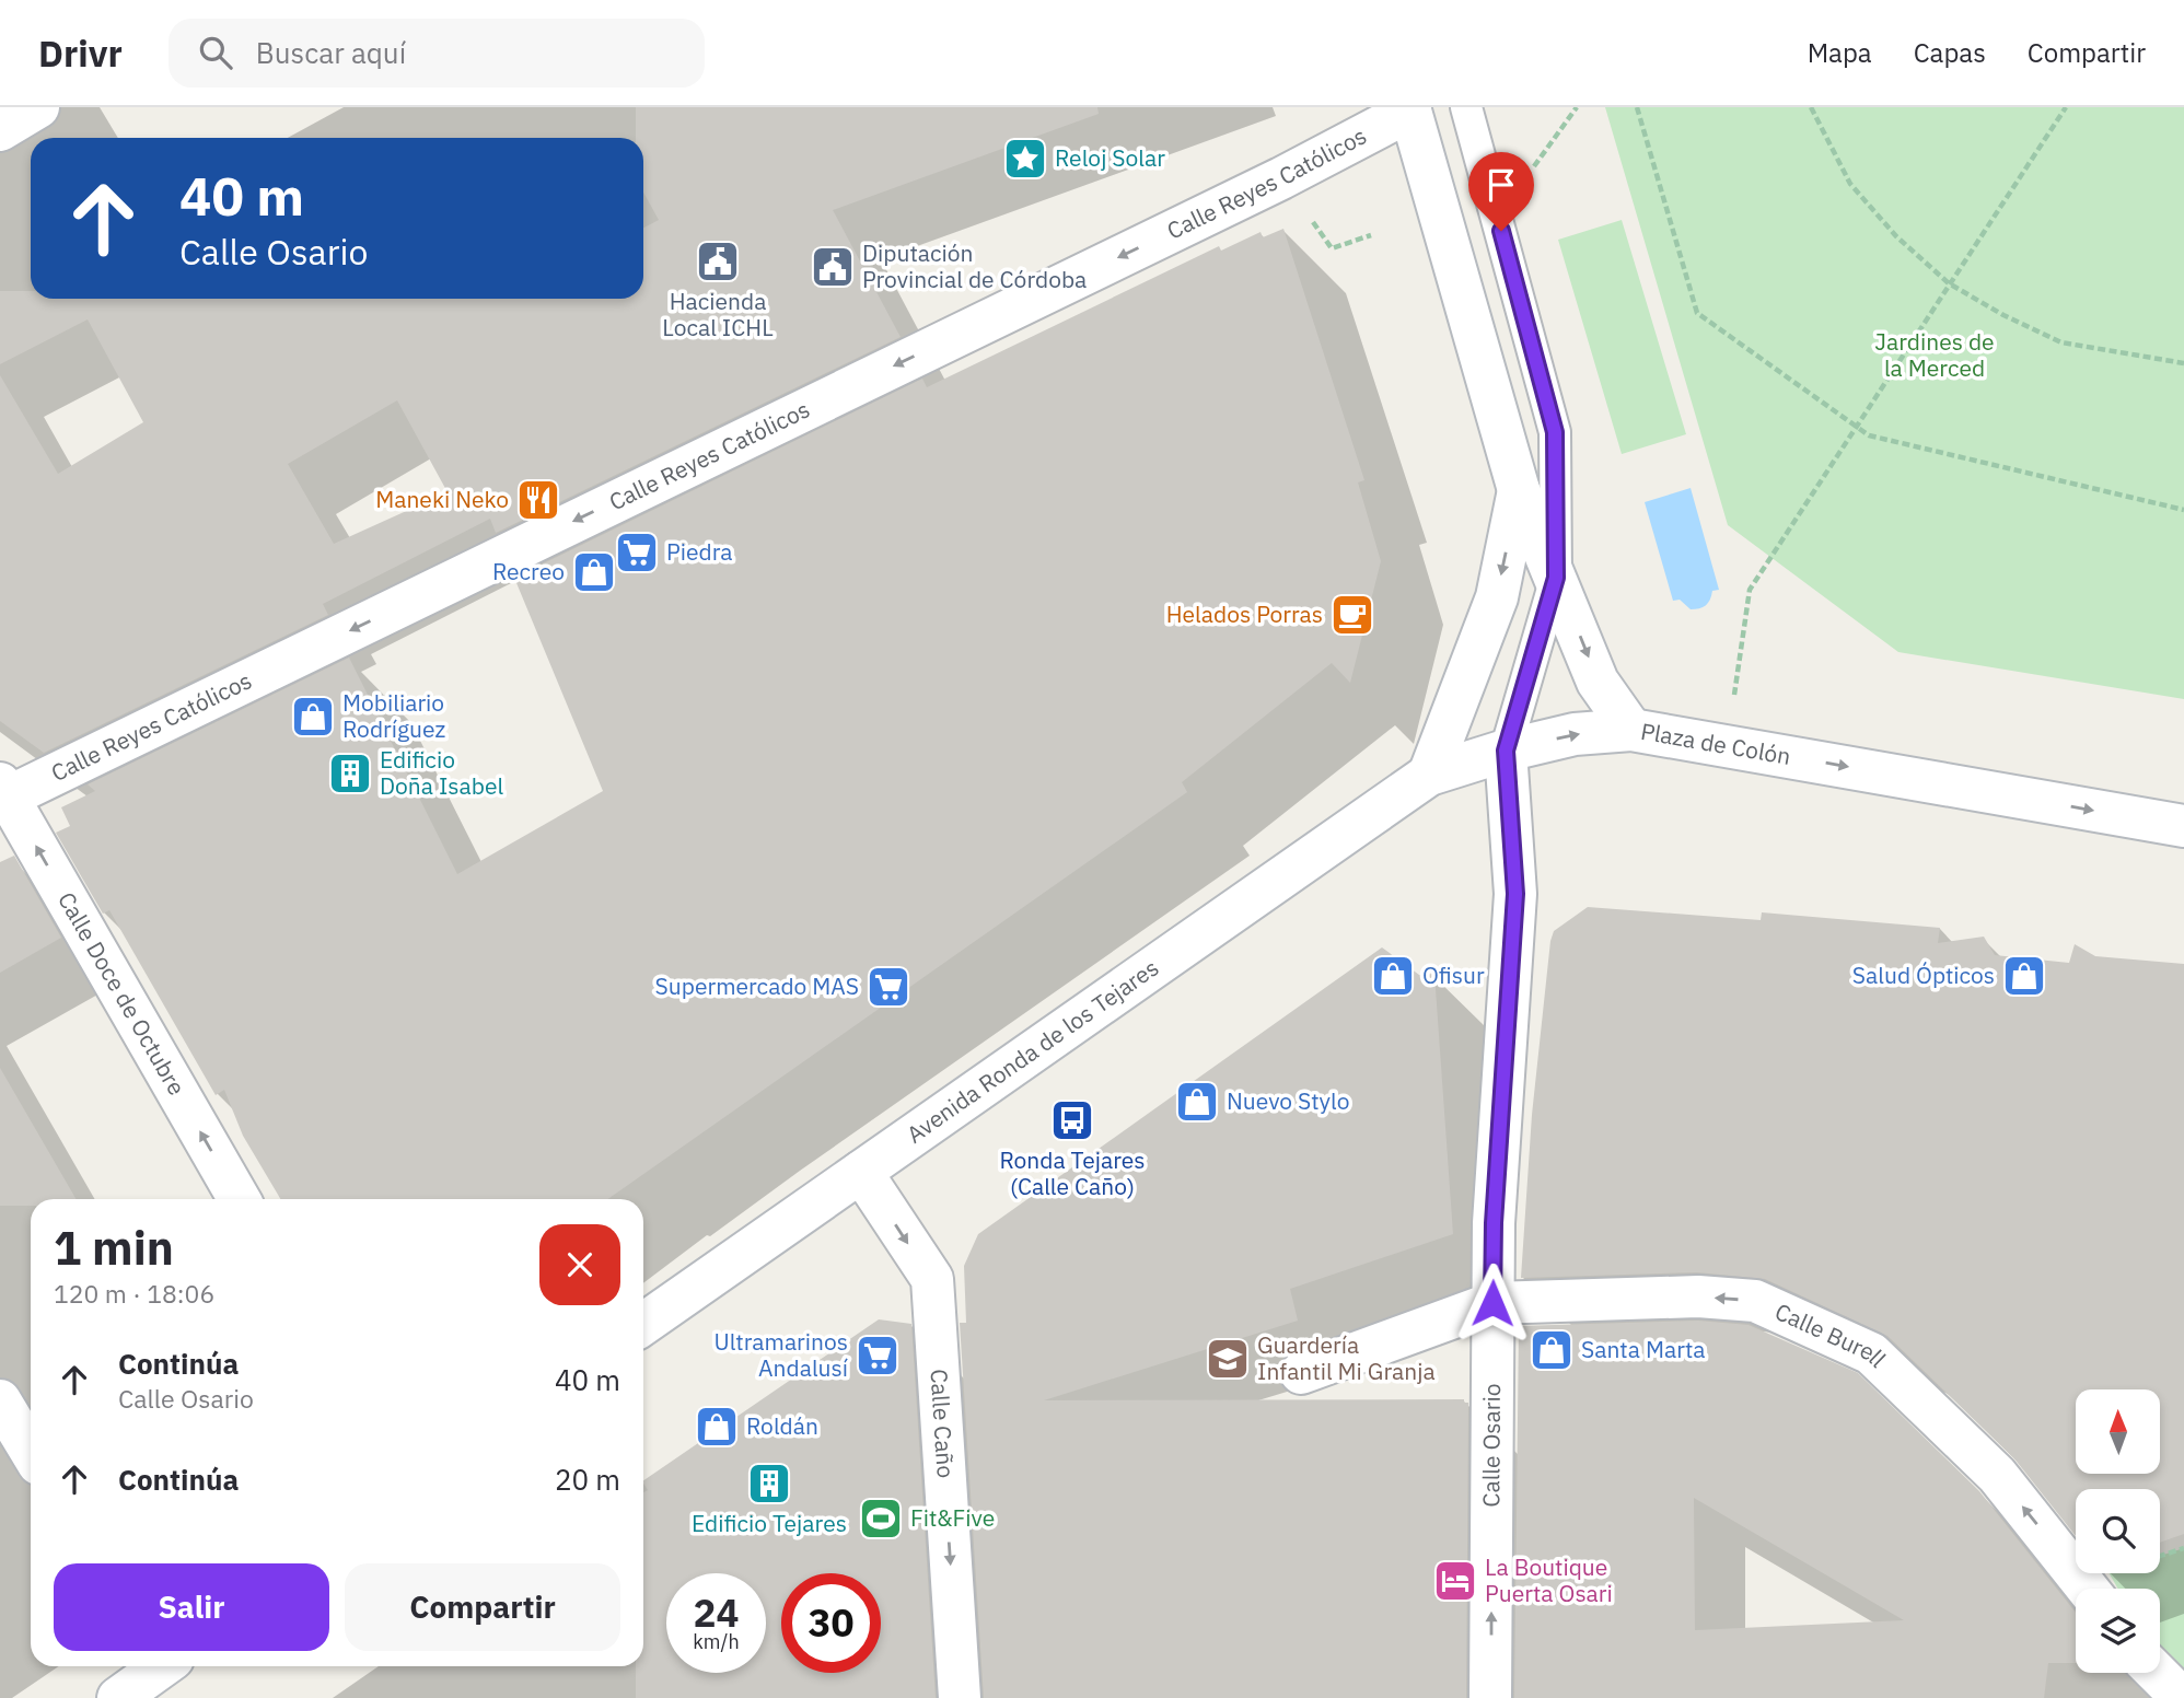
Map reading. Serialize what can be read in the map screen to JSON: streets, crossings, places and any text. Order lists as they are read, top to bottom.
{
  "streets": {
    "street": [
      "Calle Reyes Católicos",
      "Plaza de Colón",
      "Calle Doce de Octubre",
      "Avenida Ronda de los Tejares",
      "Calle Burell",
      "Calle Caño",
      "Calle Osario"
    ]
  },
  "crossings": [
    ["Calle Reyes Católicos", "Plaza de Colón"],
    ["Calle Reyes Católicos", "Calle Doce de Octubre"],
    ["Plaza de Colón", "Avenida Ronda de los Tejares"],
    ["Avenida Ronda de los Tejares", "Calle Caño"],
    ["Avenida Ronda de los Tejares", "Calle Osario"],
    ["Calle Burell", "Calle Osario"]
  ],
  "one_way": [
    "Calle Reyes Católicos",
    "Plaza de Colón",
    "Calle Doce de Octubre",
    "Calle Burell",
    "Calle Caño",
    "Calle Osario"
  ],
  "parks": ["Jardines de la Merced"],
  "places": {
    "place": ["Reloj Solar"],
    "public building": ["Hacienda Local ICHL", "Diputación Provincial de Córdoba"],
    "restaurant": ["Maneki Neko"],
    "supermarket": ["Piedra", "Supermercado MAS", "Ultramarinos Andalusí"],
    "shop": [
      "Recreo",
      "Mobiliario Rodríguez",
      "Ofisur",
      "Salud Ópticos",
      "Nuevo Stylo",
      "Santa Marta",
      "Roldán"
    ],
    "cafe": ["Helados Porras"],
    "building": ["Edificio Doña Isabel", "Edificio Tejares"],
    "bus stop": ["Ronda Tejares (Calle Caño)"],
    "school or university": ["Guardería Infantil Mi Granja"],
    "sports": ["Fit&Five"],
    "hotel": ["La Boutique Puerta Osari"]
  },
  "north": "top",
  "page": {
    "header": "Drivr",
    "search": "Buscar aquí",
    "nav": ["Mapa", "Capas", "Compartir"],
    "turn": ["40 m", "Calle Osario"],
    "heading": ["1 min", "120 m · 18:06"],
    "list": [
      {
        "name": "Continúa",
        "note": "Calle Osario",
        "value": "40 m"
      },
      {
        "name": "Continúa",
        "value": "20 m"
      }
    ],
    "buttons": ["Salir", "Compartir"],
    "speed": "24 km/h",
    "limit": "30"
  }
}
